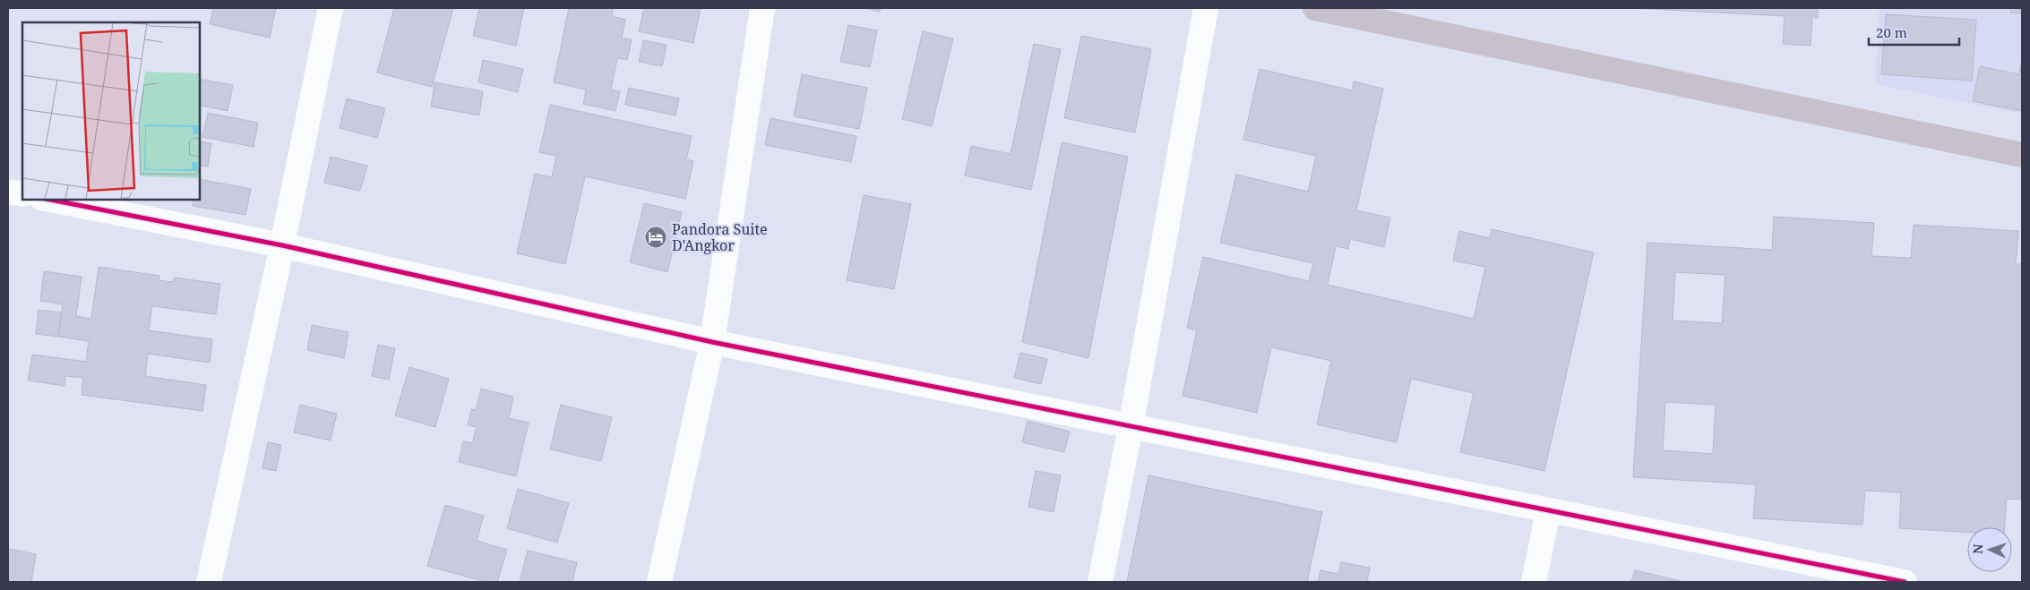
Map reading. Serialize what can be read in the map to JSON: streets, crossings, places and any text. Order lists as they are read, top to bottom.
{
  "places": {
    "hotel": ["Pandora Suite D'Angkor"]
  },
  "scale_bar": "20 m",
  "north": "left"
}
